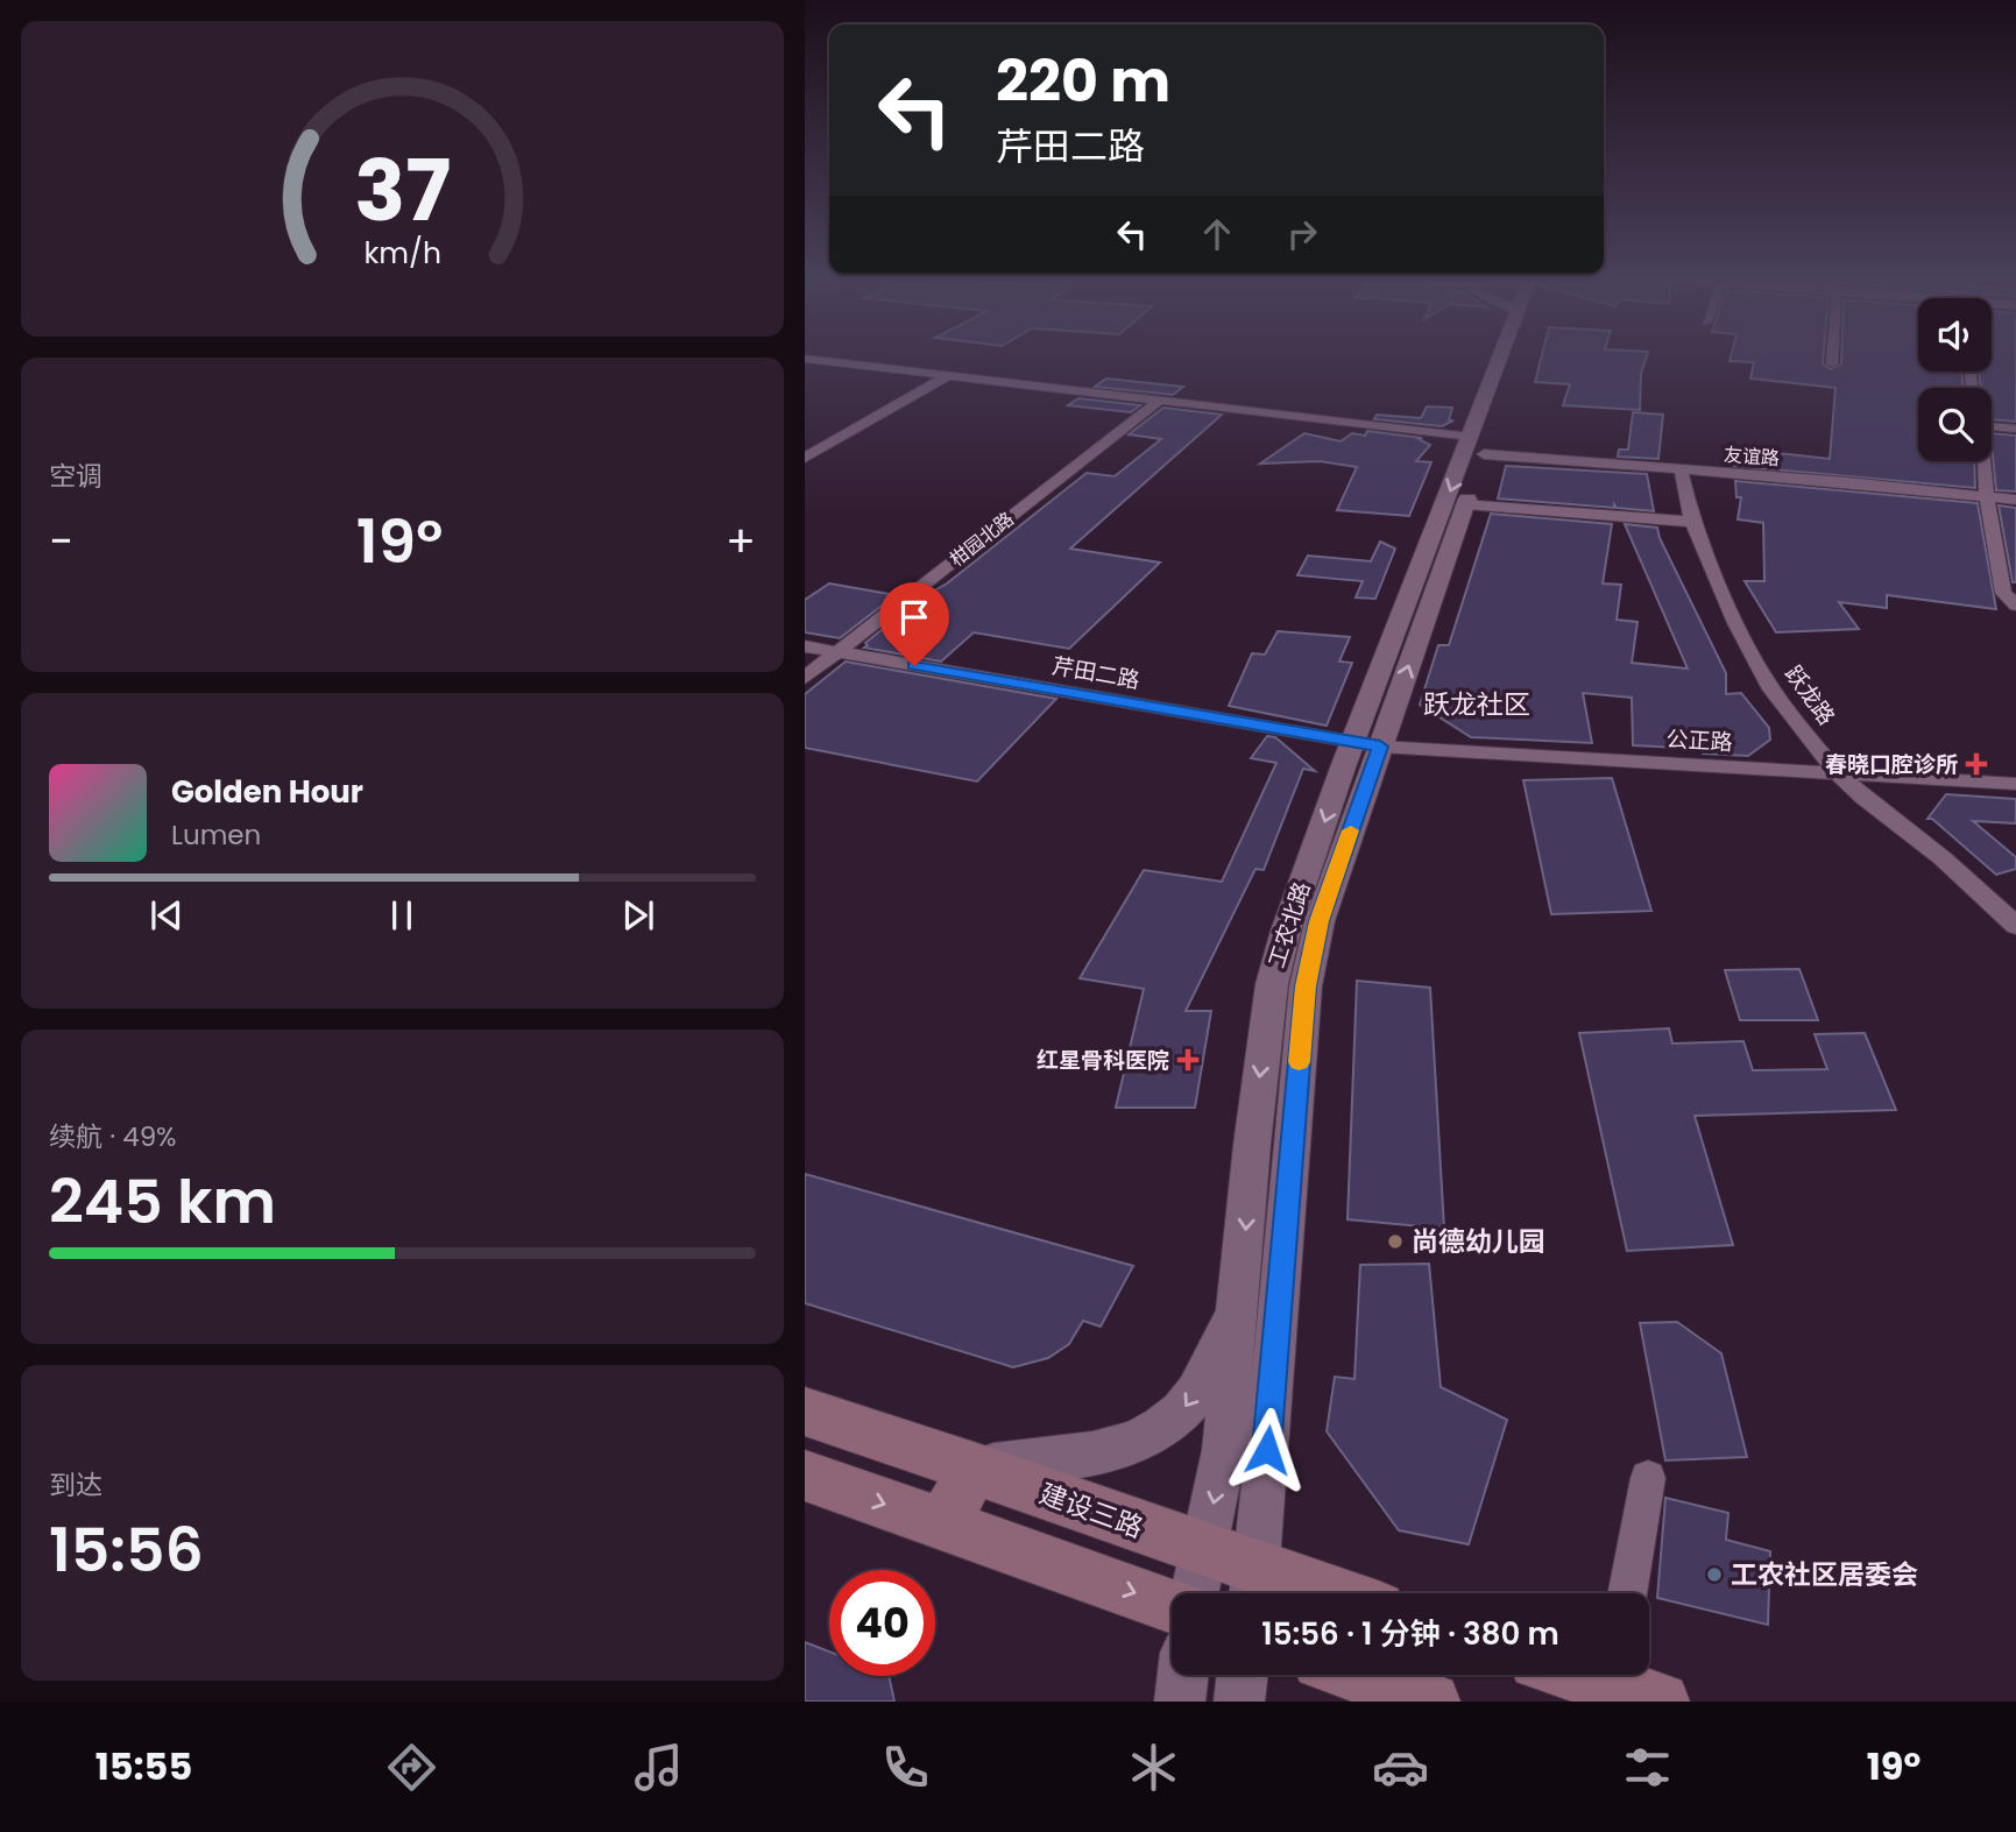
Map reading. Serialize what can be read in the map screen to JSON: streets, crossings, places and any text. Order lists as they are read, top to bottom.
{
  "streets": {
    "main road": ["建设三路"],
    "street": [
      "友谊路",
      "柑园北路",
      "芹田二路",
      "跃龙路",
      "公正路",
      "工农北路"
    ]
  },
  "crossings": [
    ["友谊路", "跃龙路"],
    ["友谊路", "工农北路"],
    ["柑园北路", "芹田二路"],
    ["芹田二路", "公正路"],
    ["芹田二路", "工农北路"],
    ["跃龙路", "公正路"],
    ["公正路", "工农北路"],
    ["工农北路", "建设三路"]
  ],
  "districts": ["跃龙社区"],
  "places": {
    "health": ["春晓口腔诊所", "红星骨科医院"],
    "other": ["尚德幼儿园", "工农社区居委会"]
  },
  "page": {
    "turn": ["220 m", "芹田二路"],
    "tile": [
      "空调",
      ["续航 · 49%", "245 km"],
      ["到达", "15:56"]
    ],
    "heat": ["−", "19°", "+"],
    "song": ["Golden Hour", "Lumen"],
    "limit": "40",
    "trip": "15:56 · 1 分钟 · 380 m",
    "tabs": ["15:55", "19°"],
    "gauge": ["37", "km/h"]
  }
}
